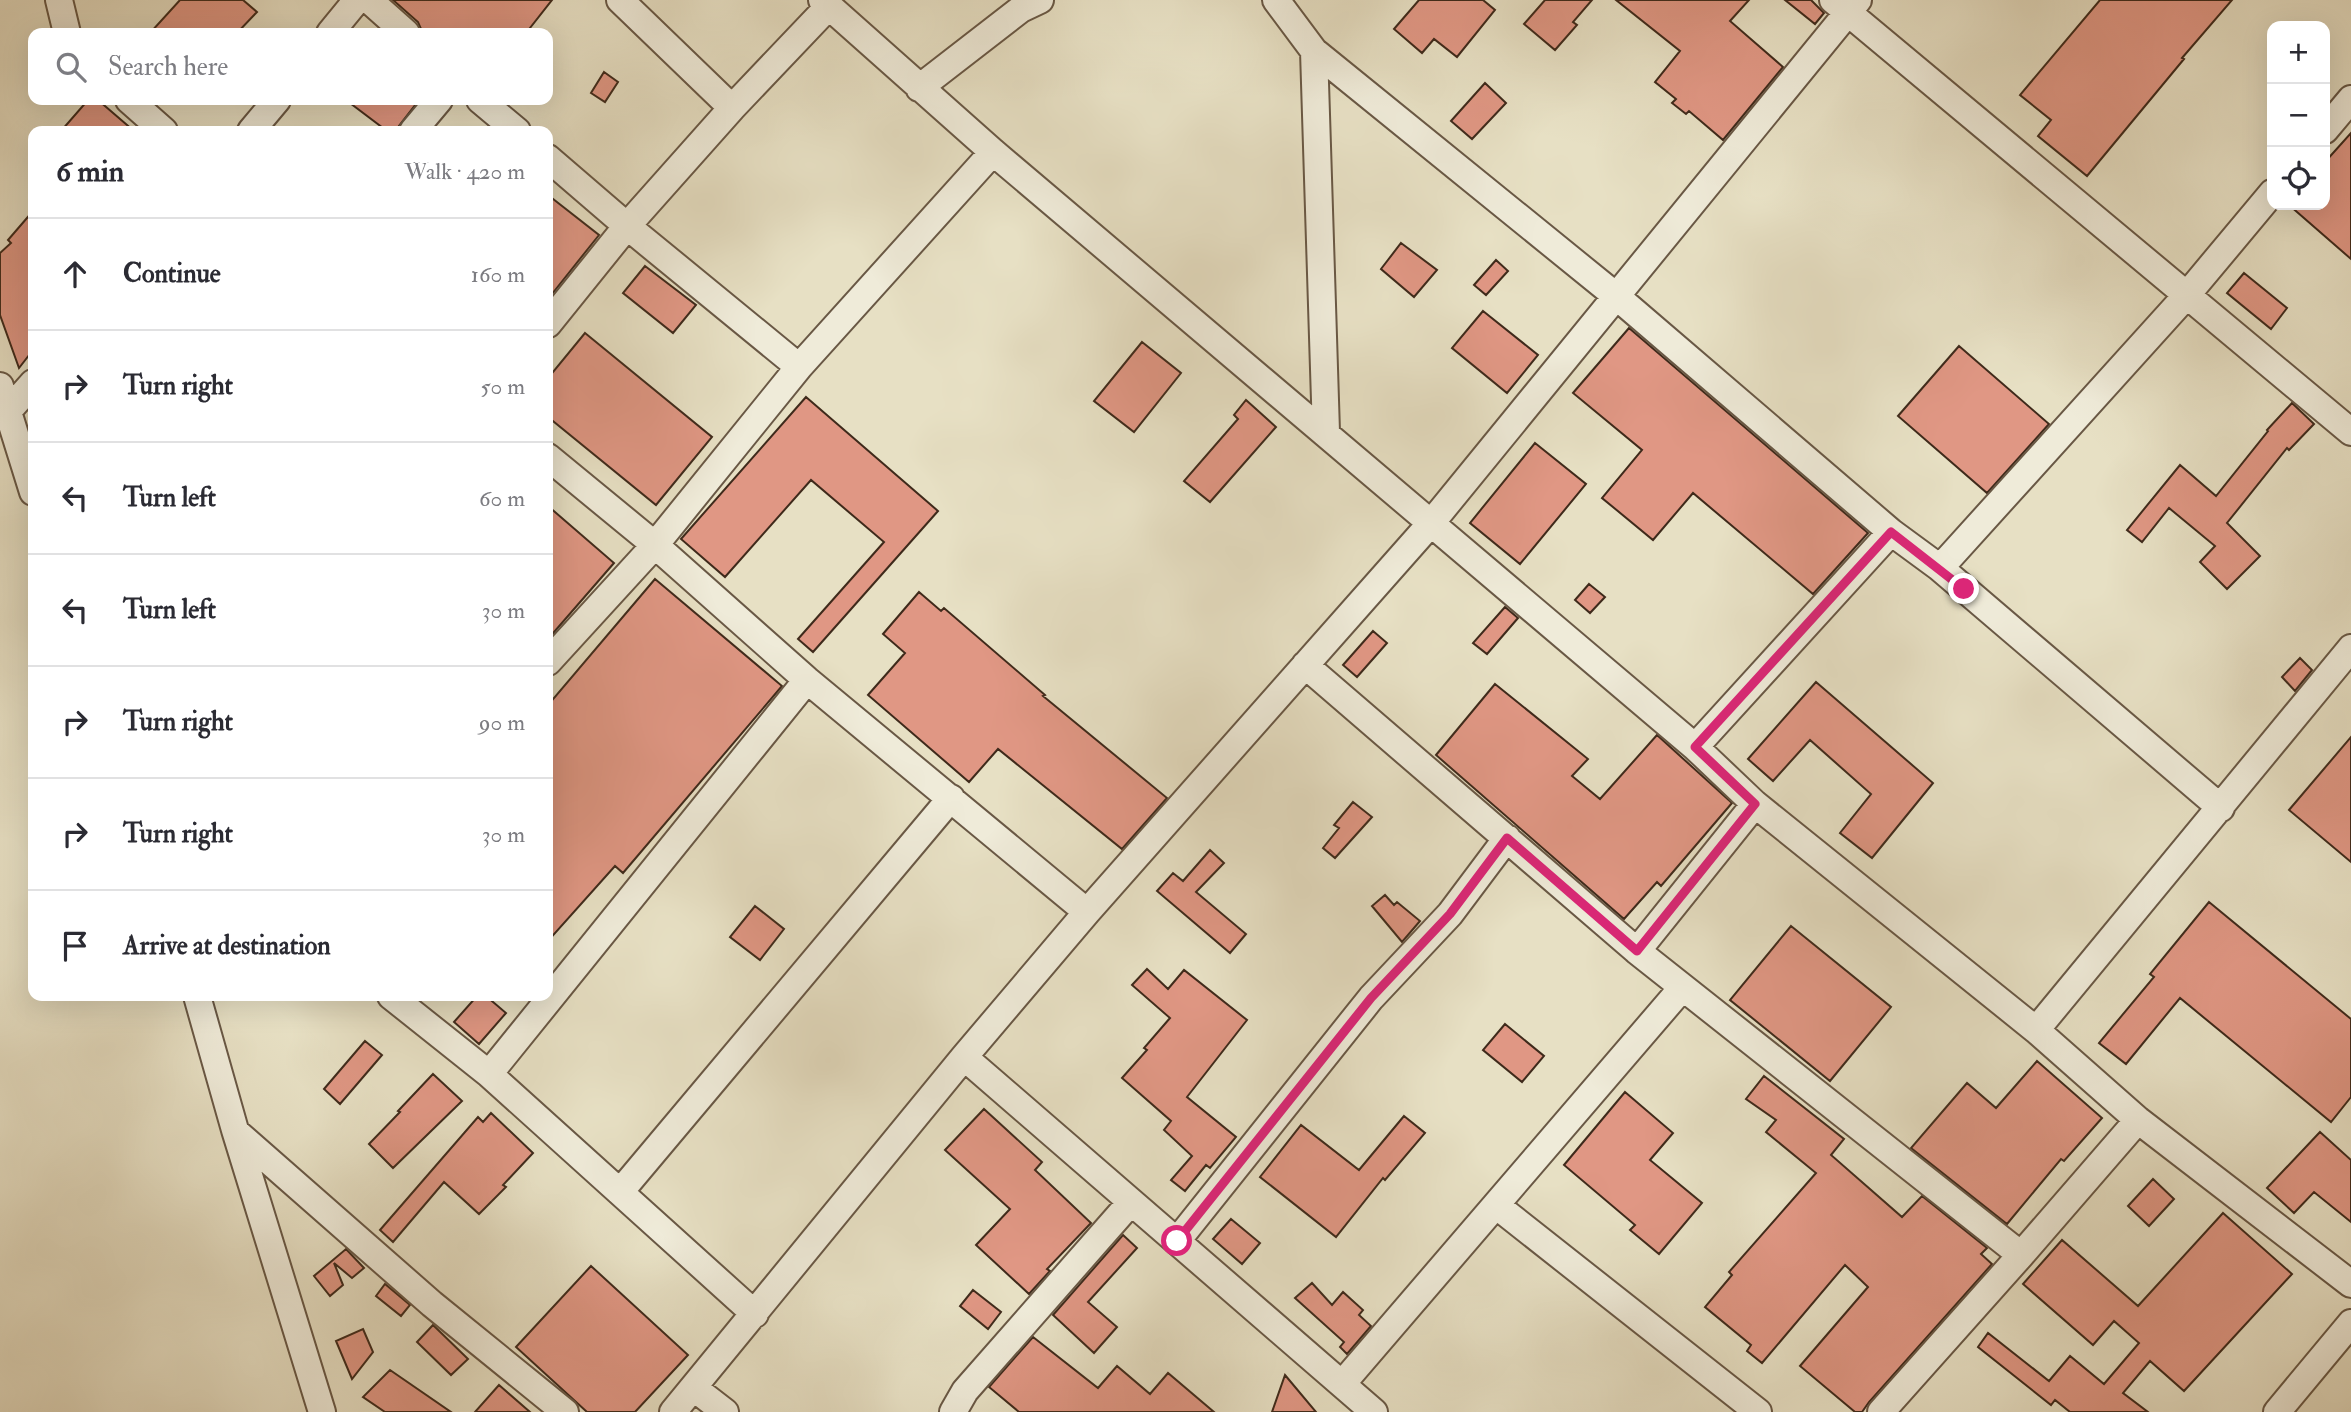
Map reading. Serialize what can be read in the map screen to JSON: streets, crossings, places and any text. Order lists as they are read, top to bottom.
{
  "page": {
    "map_buttons": ["+", "−"],
    "search": "Search here",
    "heading": ["6 min", "Walk · 420 m"],
    "list": [
      ["Continue", "160 m"],
      ["Turn right", "50 m"],
      ["Turn left", "60 m"],
      ["Turn left", "30 m"],
      ["Turn right", "90 m"],
      ["Turn right", "30 m"],
      "Arrive at destination"
    ]
  }
}
